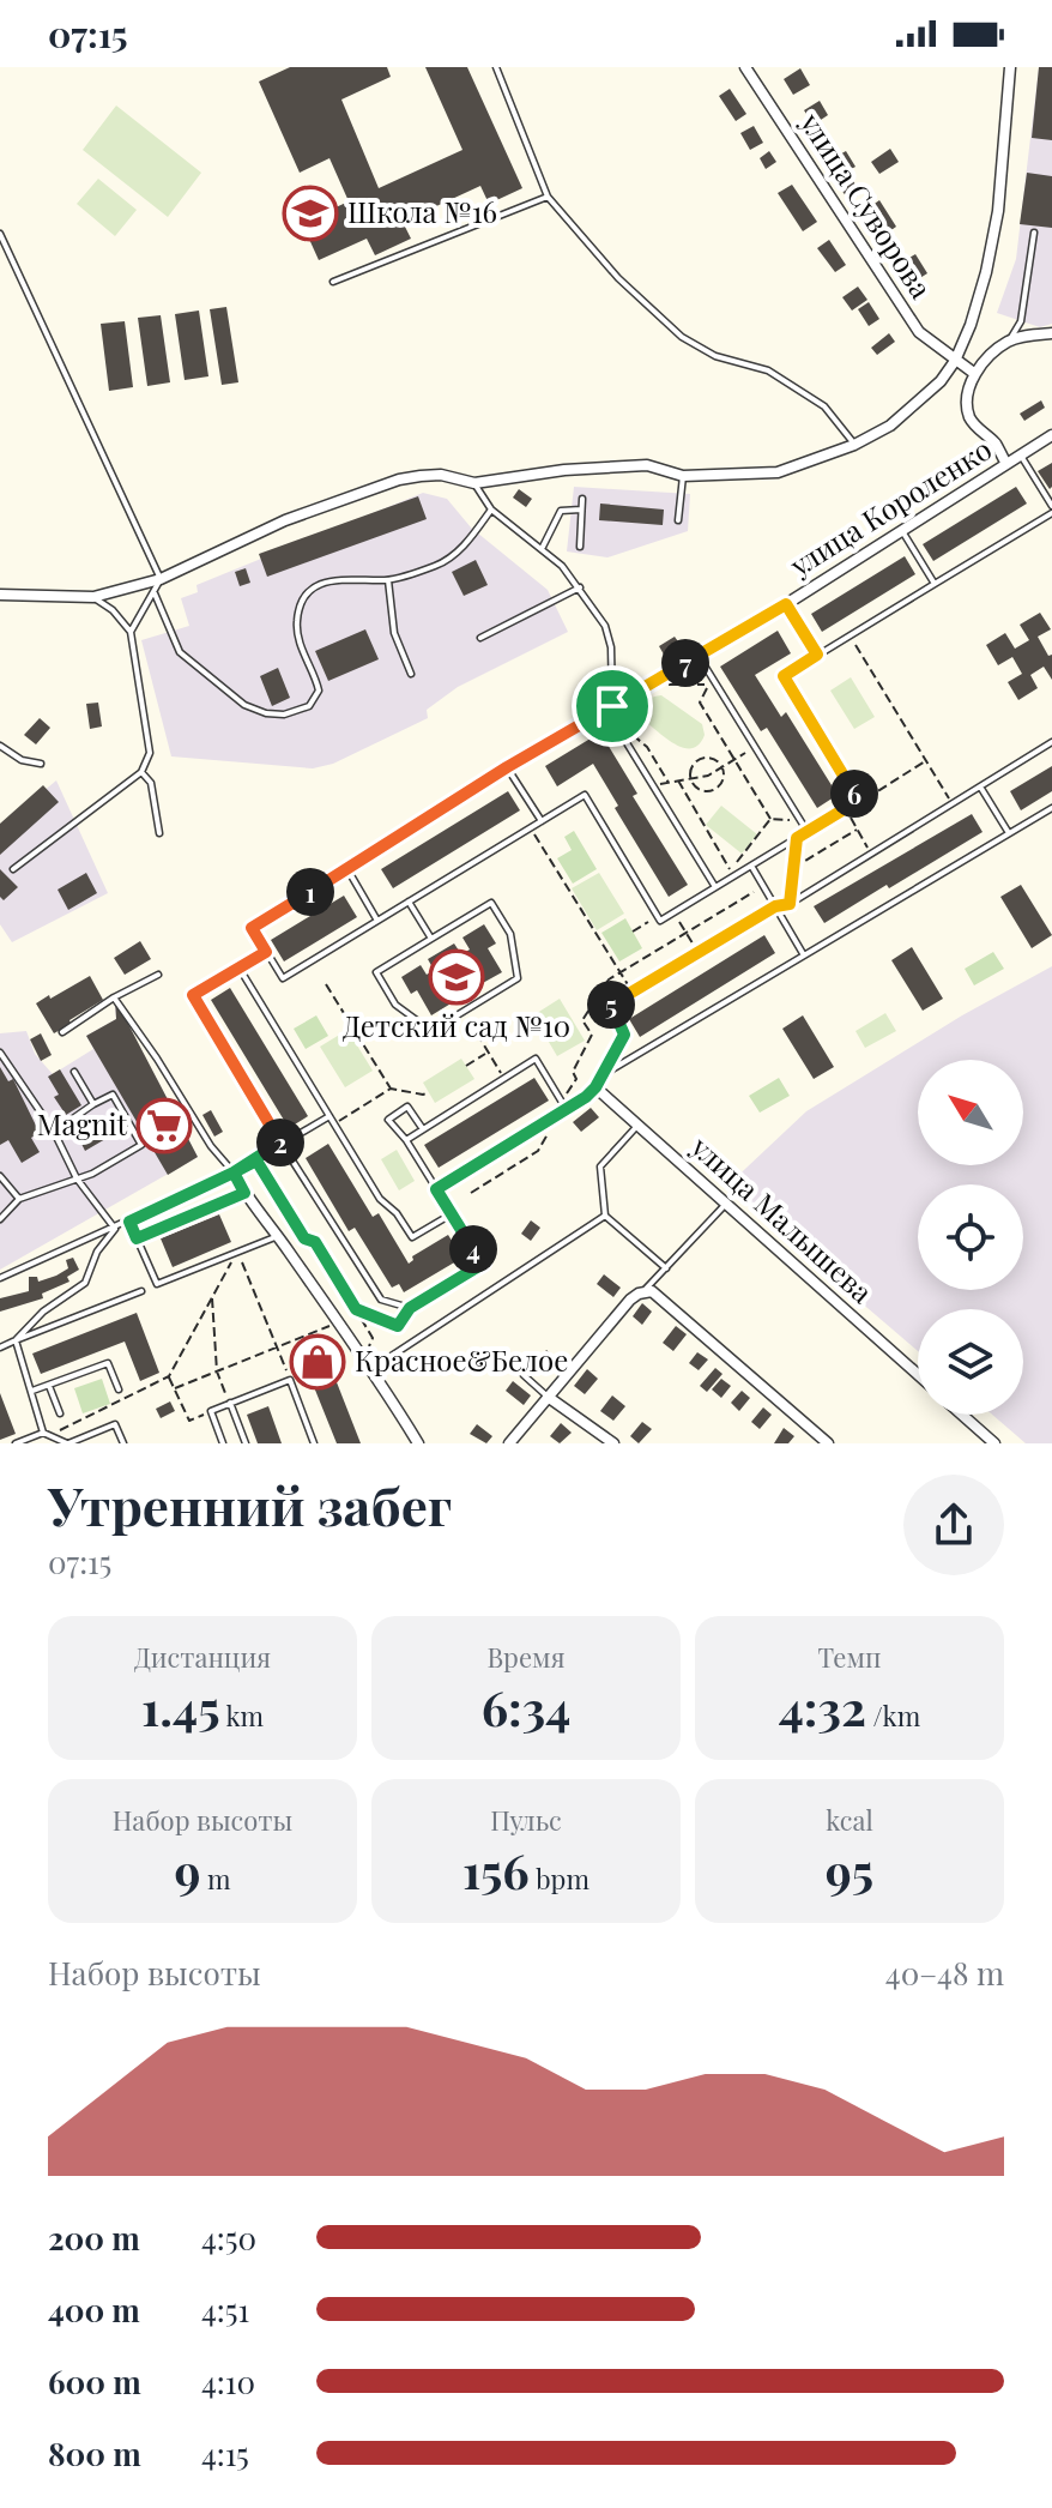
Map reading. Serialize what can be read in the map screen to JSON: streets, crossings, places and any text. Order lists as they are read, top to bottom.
{
  "streets": {
    "street": ["улица Суворова", "улица Короленко", "улица Малышева"]
  },
  "places": {
    "school or university": ["Школа №16", "Детский сад №10"],
    "supermarket": ["Magnit"],
    "shop": ["Красное&Белое"]
  },
  "north": "top left",
  "page": {
    "status": "07:15",
    "pins": [
      "7",
      "6",
      "1",
      "5",
      "2",
      "4"
    ],
    "heading": ["Утренний забег", "07:15"],
    "stats": [
      ["Дистанция", "1.45 km"],
      ["Время", "6:34"],
      ["Темп", "4:32 /km"],
      ["Набор высоты", "9 m"],
      ["Пульс", "156 bpm"],
      ["kcal", "95"]
    ],
    "chart": ["Набор высоты", "40–48 m"],
    "list": [
      {
        "name": "200 m",
        "note": "4:50"
      },
      {
        "name": "400 m",
        "note": "4:51"
      },
      {
        "name": "600 m",
        "note": "4:10"
      },
      {
        "name": "800 m",
        "note": "4:15"
      }
    ]
  }
}
